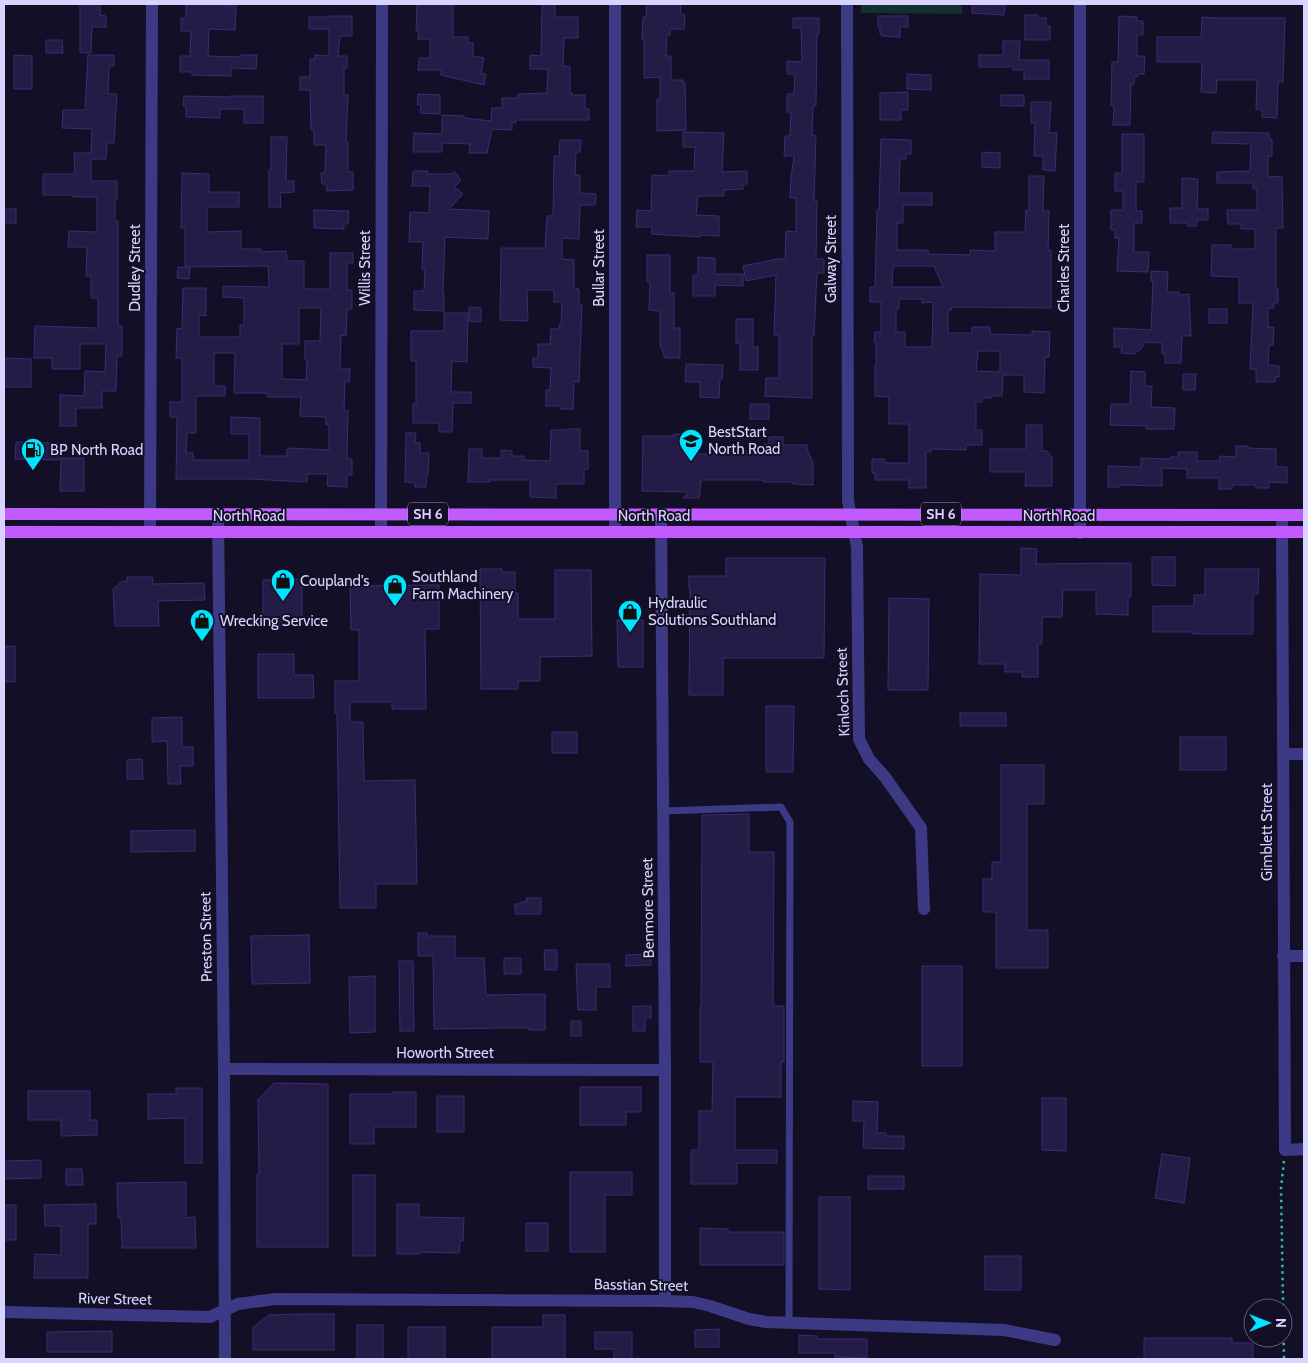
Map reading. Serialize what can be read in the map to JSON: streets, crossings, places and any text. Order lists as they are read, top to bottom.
{
  "streets": {
    "main road": ["SH 6", "North Road"],
    "street": [
      "Galway Street",
      "Dudley Street",
      "Willis Street",
      "Bullar Street",
      "Charles Street",
      "Kinloch Street",
      "Gimblett Street",
      "Benmore Street",
      "Preston Street",
      "Howorth Street",
      "Basstian Street",
      "River Street"
    ]
  },
  "crossings": [
    ["Galway Street", "North Road"],
    ["Galway Street", "Kinloch Street"],
    ["Dudley Street", "North Road"],
    ["Willis Street", "North Road"],
    ["Bullar Street", "North Road"],
    ["Charles Street", "North Road"],
    ["North Road", "Kinloch Street"],
    ["North Road", "Gimblett Street"],
    ["North Road", "Benmore Street"],
    ["North Road", "Preston Street"],
    ["Benmore Street", "Howorth Street"],
    ["Benmore Street", "Basstian Street"],
    ["Preston Street", "Howorth Street"],
    ["Preston Street", "Basstian Street"],
    ["Preston Street", "River Street"],
    ["Basstian Street", "River Street"]
  ],
  "places": {
    "school or university": ["BestStart North Road"],
    "fuel station": ["BP North Road"],
    "shop": [
      "Coupland's",
      "Southland Farm Machinery",
      "Hydraulic Solutions Southland",
      "Wrecking Service"
    ]
  },
  "north": "right"
}
